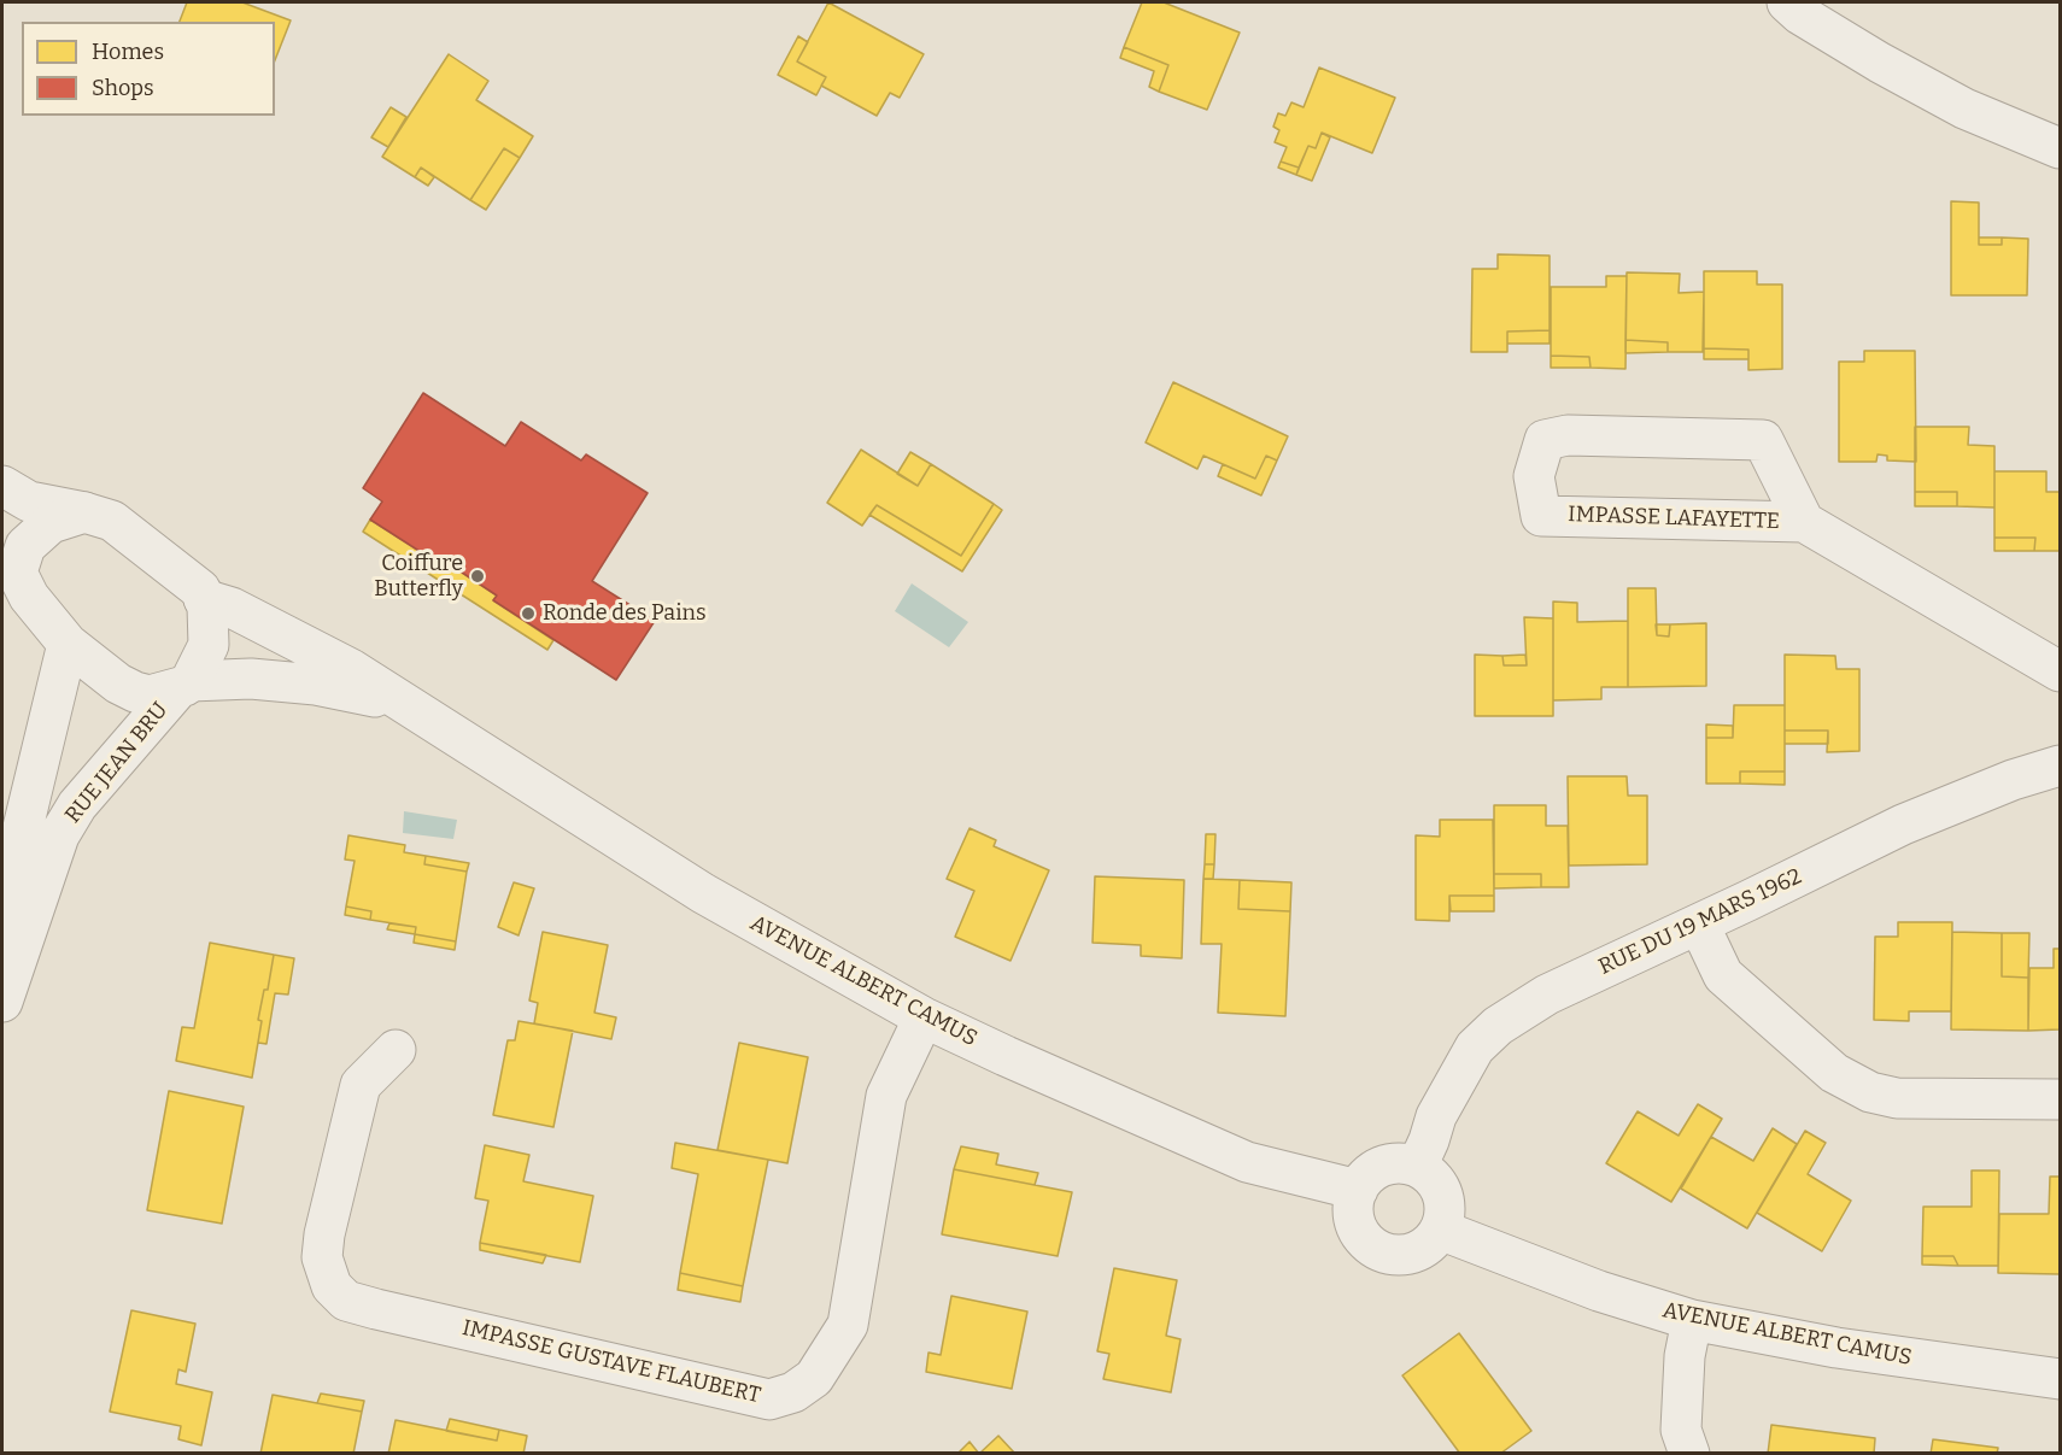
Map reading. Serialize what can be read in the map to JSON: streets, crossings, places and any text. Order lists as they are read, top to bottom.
{
  "streets": {
    "street": [
      "IMPASSE LAFAYETTE",
      "RUE JEAN BRU",
      "RUE DU 19 MARS 1962",
      "AVENUE ALBERT CAMUS",
      "IMPASSE GUSTAVE FLAUBERT"
    ]
  },
  "crossings": [
    ["RUE JEAN BRU", "AVENUE ALBERT CAMUS"],
    ["RUE DU 19 MARS 1962", "AVENUE ALBERT CAMUS"],
    ["AVENUE ALBERT CAMUS", "IMPASSE GUSTAVE FLAUBERT"]
  ],
  "places": ["Coiffure Butterfly", "Ronde des Pains"],
  "legend": ["Homes", "Shops"]
}
